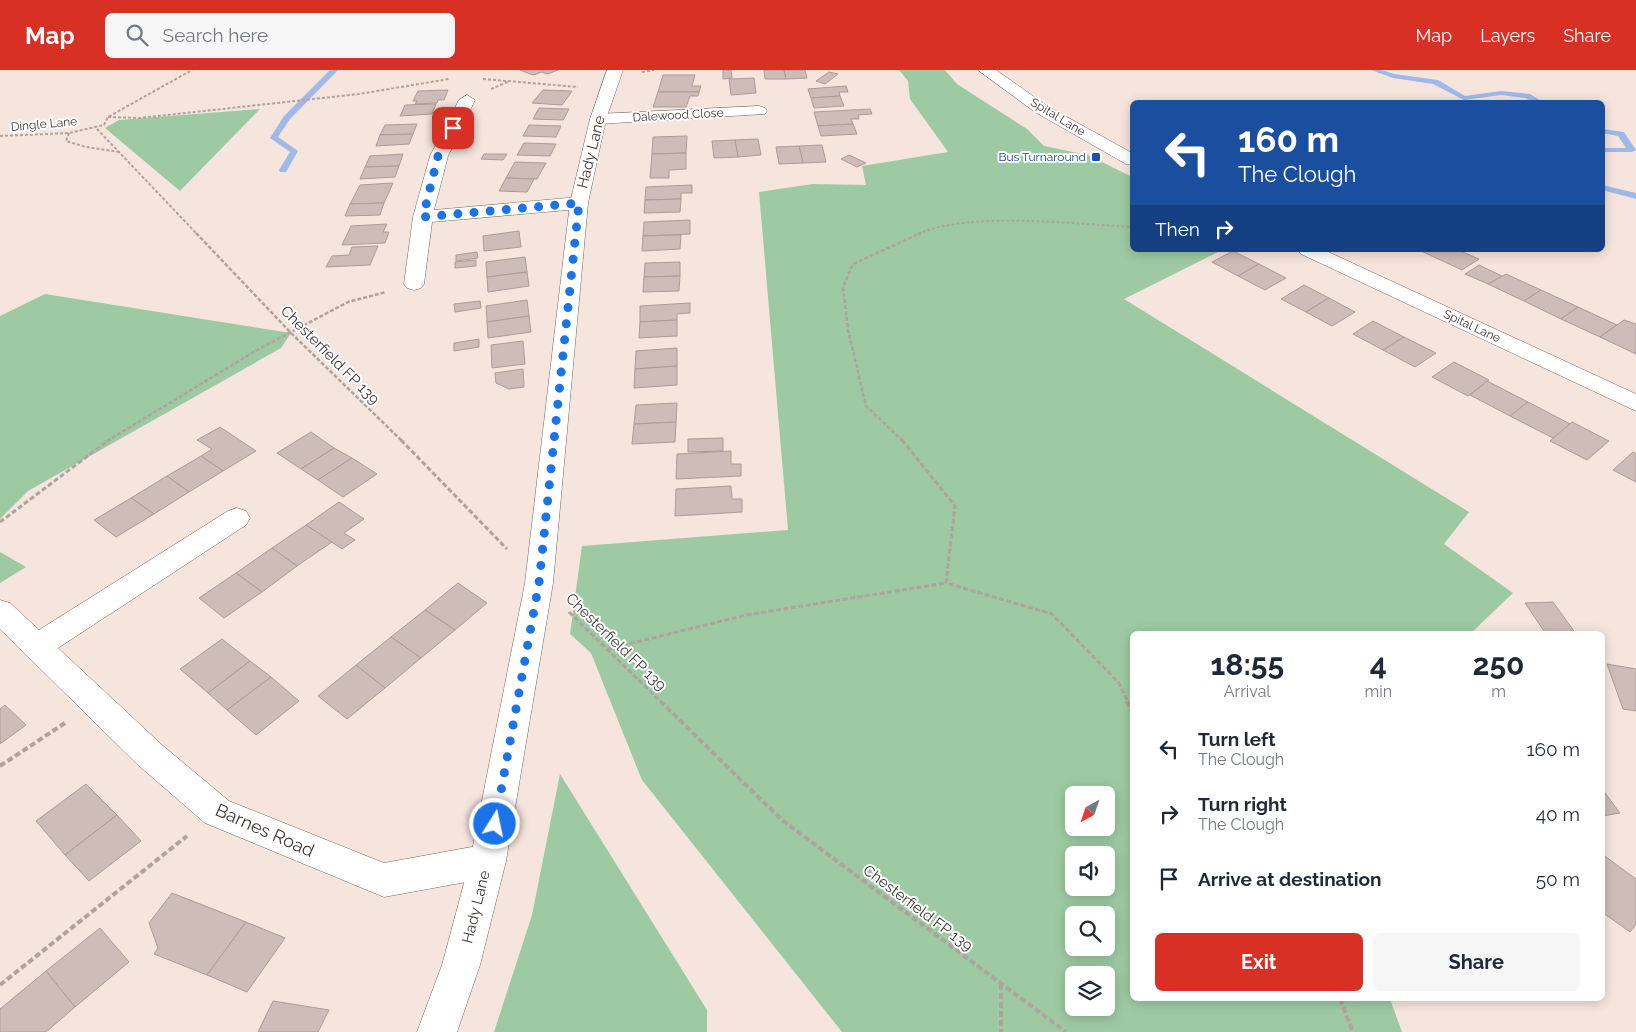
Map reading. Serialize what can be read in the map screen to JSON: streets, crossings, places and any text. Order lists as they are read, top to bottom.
{
  "streets": {
    "street": [
      "Dalewood Close",
      "Spital Lane",
      "Hady Lane",
      "Barnes Road"
    ],
    "path": ["Dingle Lane", "Chesterfield FP 139"]
  },
  "crossings": [
    ["Dalewood Close", "Hady Lane"],
    ["Hady Lane", "Chesterfield FP 139"],
    ["Hady Lane", "Barnes Road"]
  ],
  "places": {
    "transit": ["Bus Turnaround"]
  },
  "north": "bottom left",
  "page": {
    "header": "Map",
    "search": "Search here",
    "nav": ["Map", "Layers", "Share"],
    "turn": ["160 m", "The Clough"],
    "then": "Then",
    "eta": [
      "18:55",
      "Arrival",
      "4",
      "min",
      "250",
      "m"
    ],
    "list": [
      {
        "name": "Turn left",
        "note": "The Clough",
        "value": "160 m"
      },
      {
        "name": "Turn right",
        "note": "The Clough",
        "value": "40 m"
      },
      {
        "name": "Arrive at destination",
        "value": "50 m"
      }
    ],
    "buttons": ["Exit", "Share"]
  }
}
